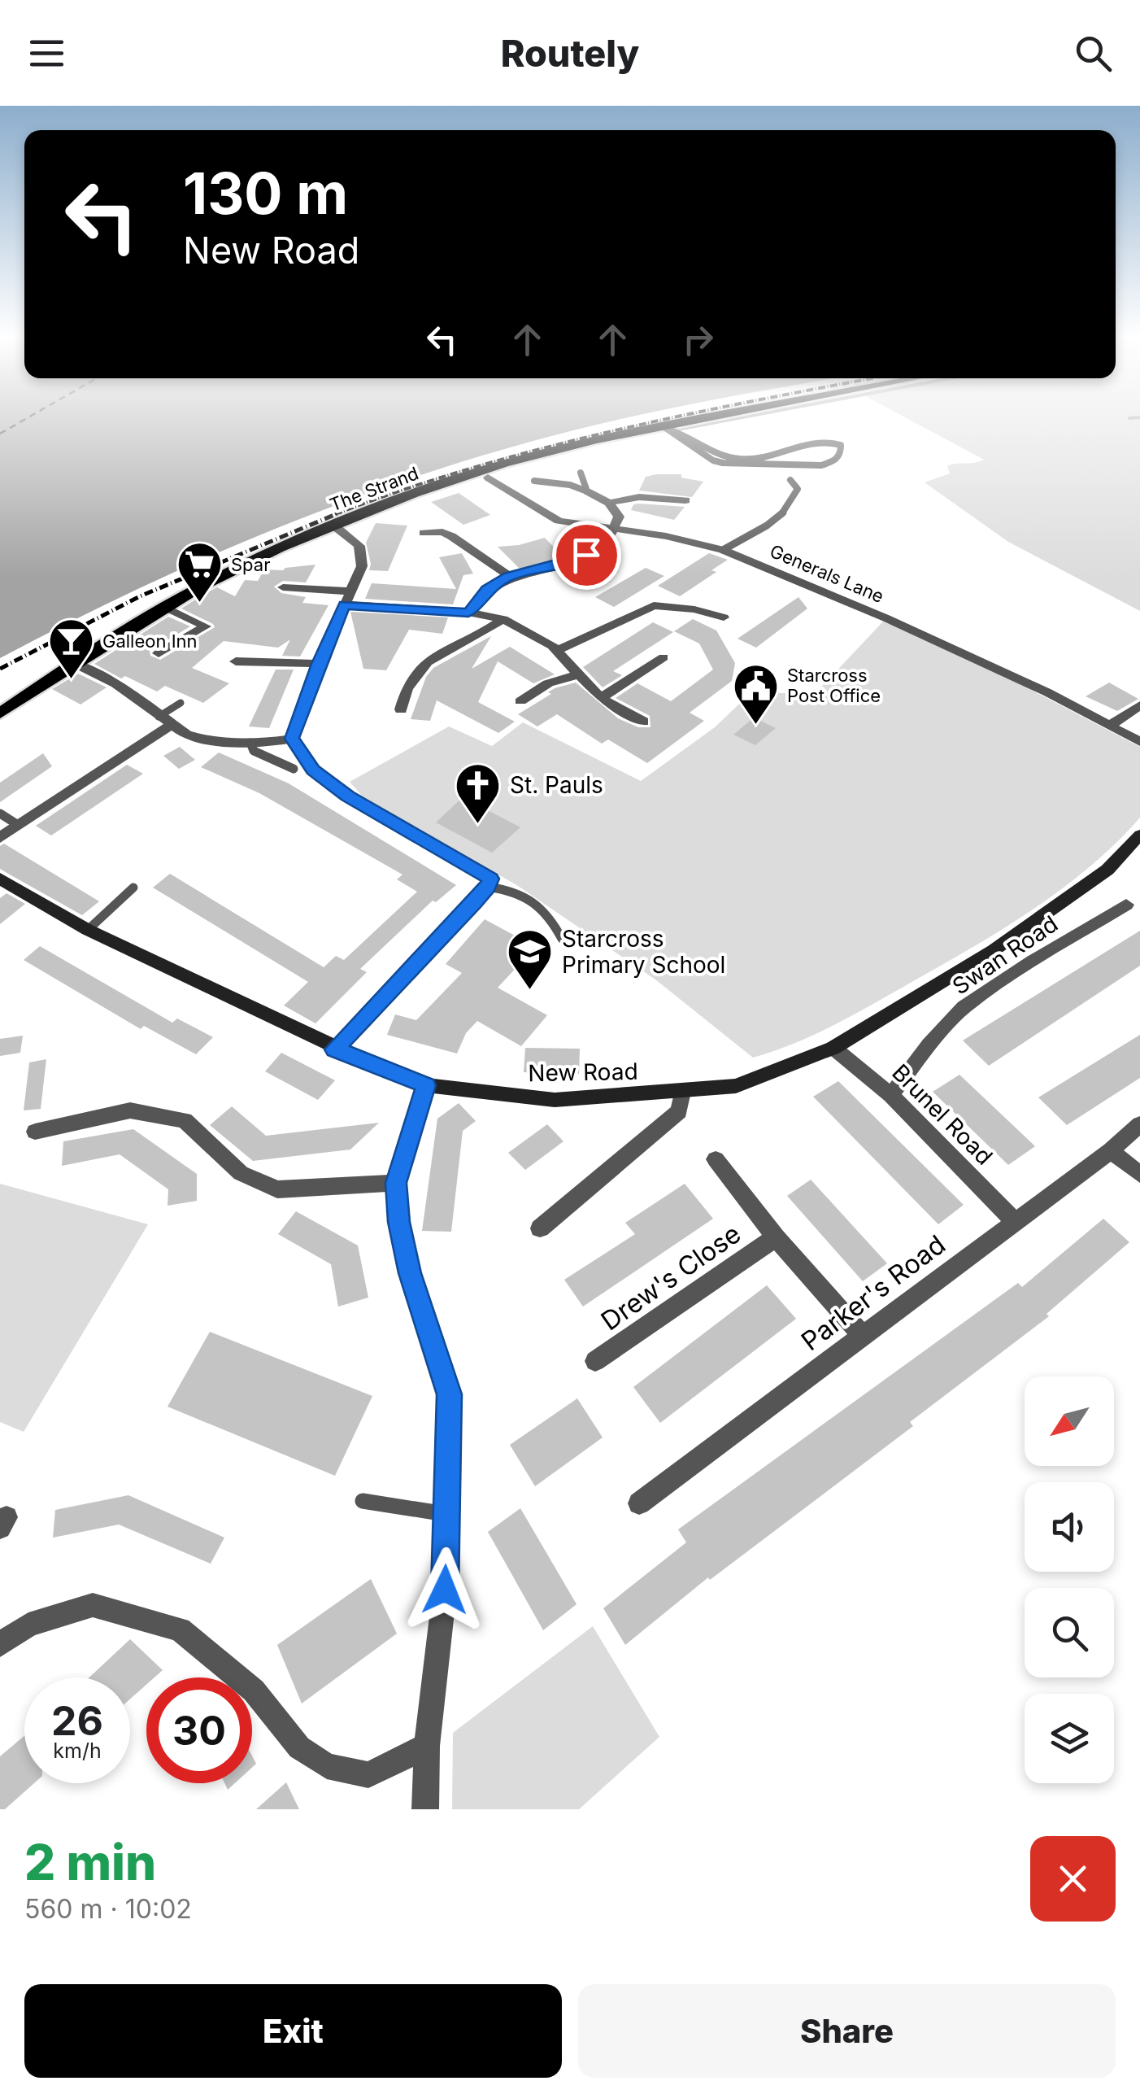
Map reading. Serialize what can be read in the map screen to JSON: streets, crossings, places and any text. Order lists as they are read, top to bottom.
{
  "streets": {
    "main road": ["The Strand"],
    "street": [
      "Generals Lane",
      "Swan Road",
      "New Road",
      "Brunel Road",
      "Drew's Close",
      "Parker's Road"
    ]
  },
  "crossings": [
    ["Swan Road", "Brunel Road"],
    ["New Road", "Brunel Road"],
    ["Brunel Road", "Parker's Road"]
  ],
  "places": {
    "supermarket": ["Spar"],
    "bar": ["Galleon Inn"],
    "public building": ["Starcross Post Office"],
    "church": ["St. Pauls"],
    "school or university": ["Starcross Primary School"]
  },
  "north": "bottom left",
  "page": {
    "header": "Routely",
    "turn": ["130 m", "New Road"],
    "speed": "26 km/h",
    "limit": "30",
    "heading": ["2 min", "560 m · 10:02"],
    "buttons": ["Exit", "Share"]
  }
}
